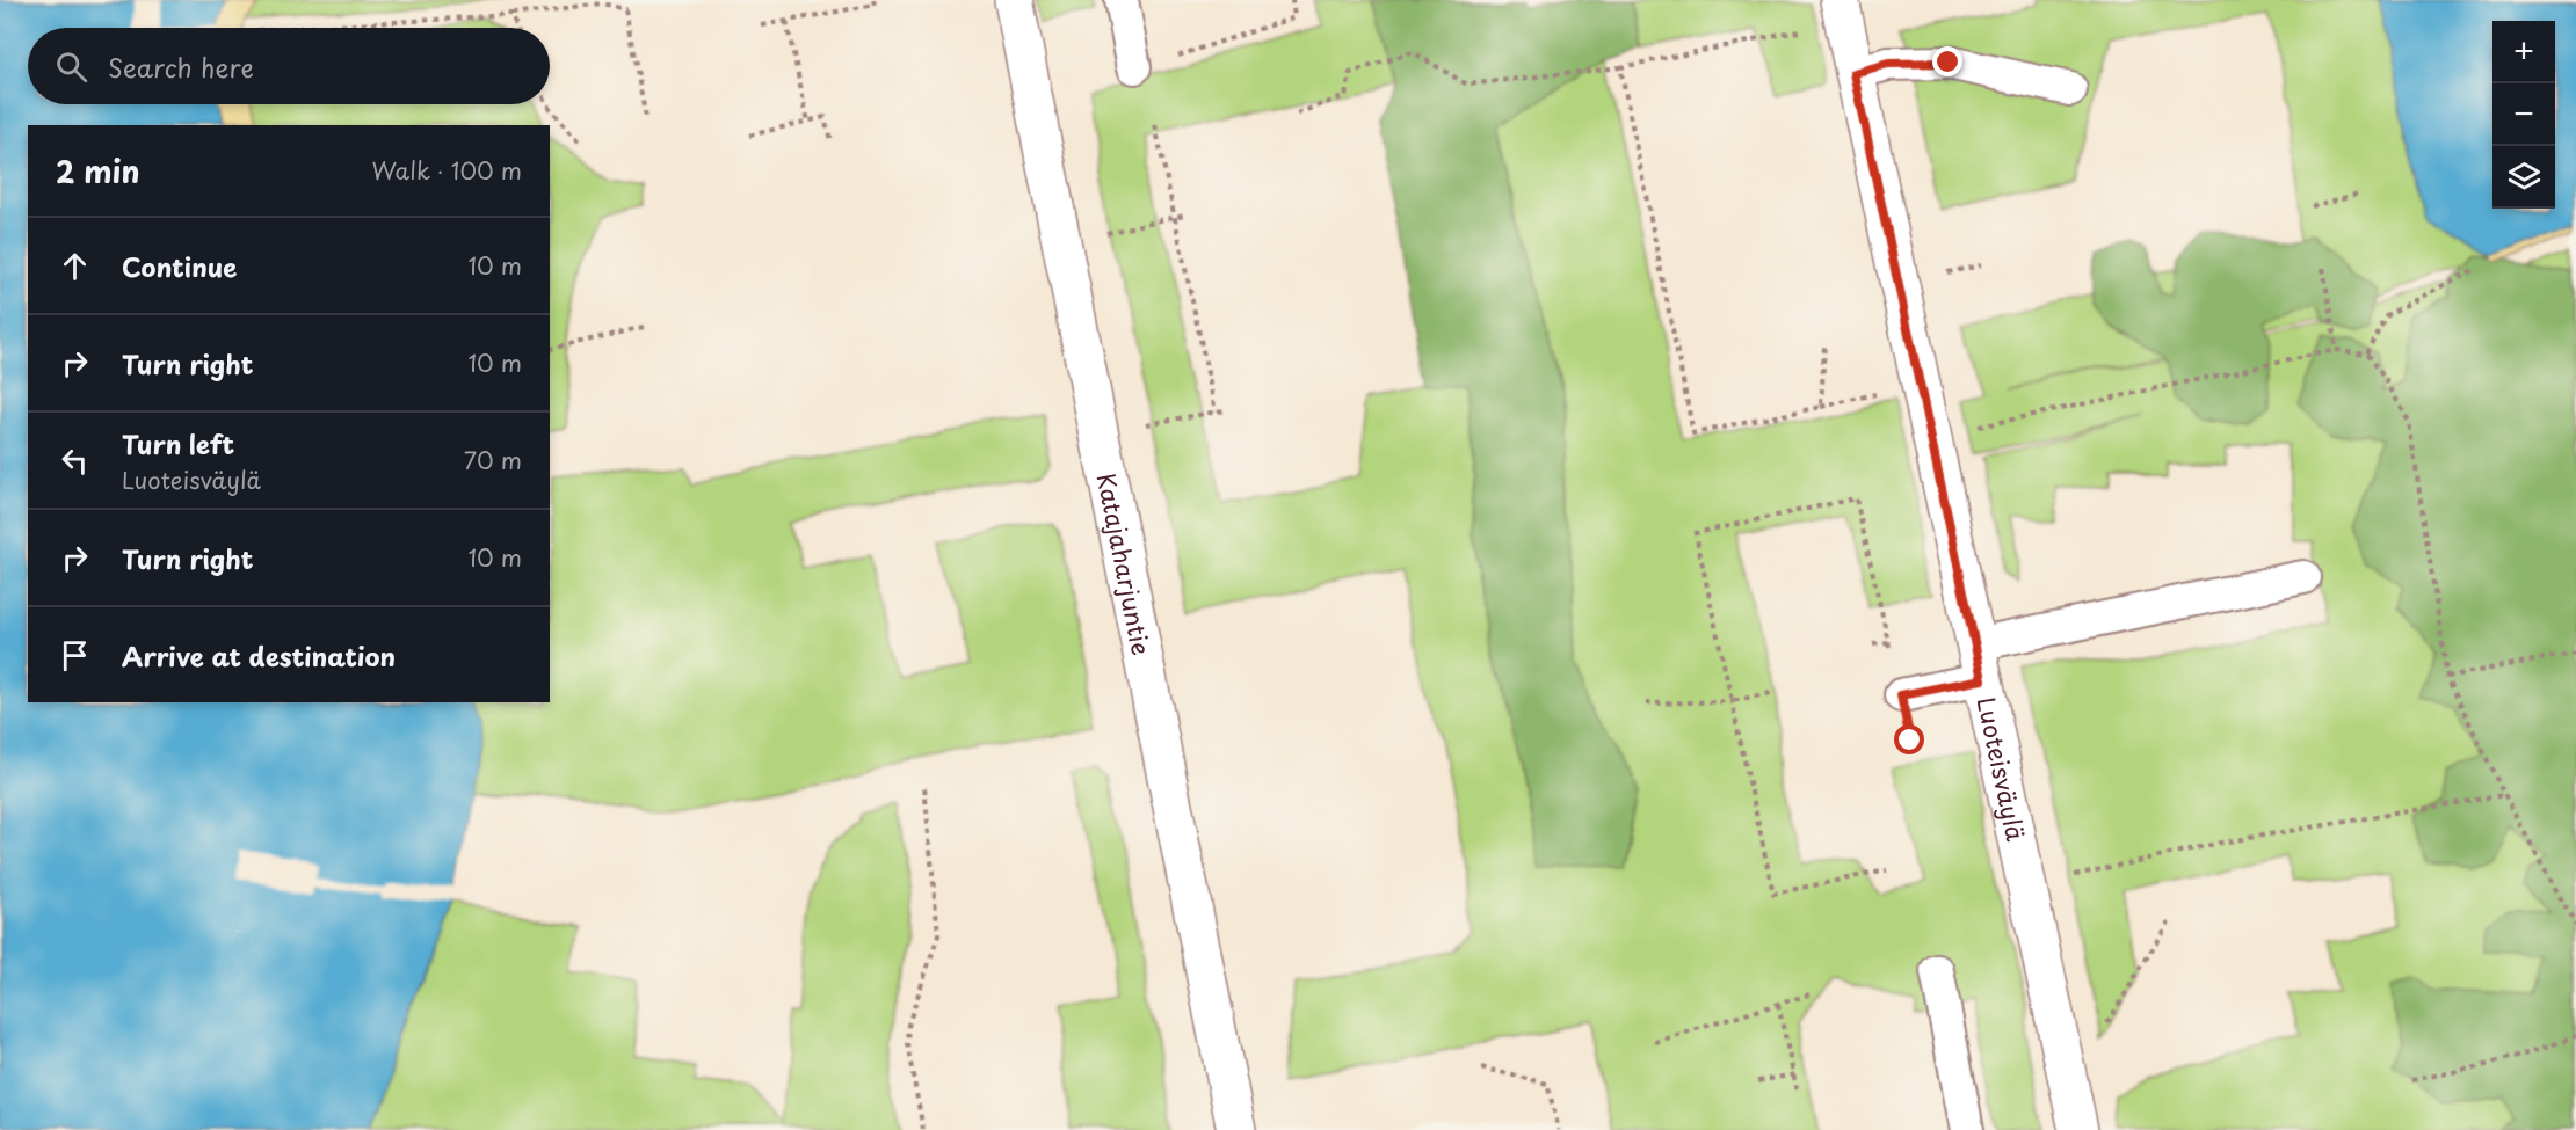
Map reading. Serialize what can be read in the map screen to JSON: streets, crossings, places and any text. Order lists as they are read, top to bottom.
{
  "streets": {
    "street": ["Katajaharjuntie", "Luoteisväylä"]
  },
  "page": {
    "map_buttons": ["+", "−"],
    "search": "Search here",
    "heading": ["2 min", "Walk · 100 m"],
    "list": [
      ["Continue", "10 m"],
      ["Turn right", "10 m"],
      ["Turn left", "Luoteisväylä", "70 m"],
      ["Turn right", "10 m"],
      "Arrive at destination"
    ]
  }
}
